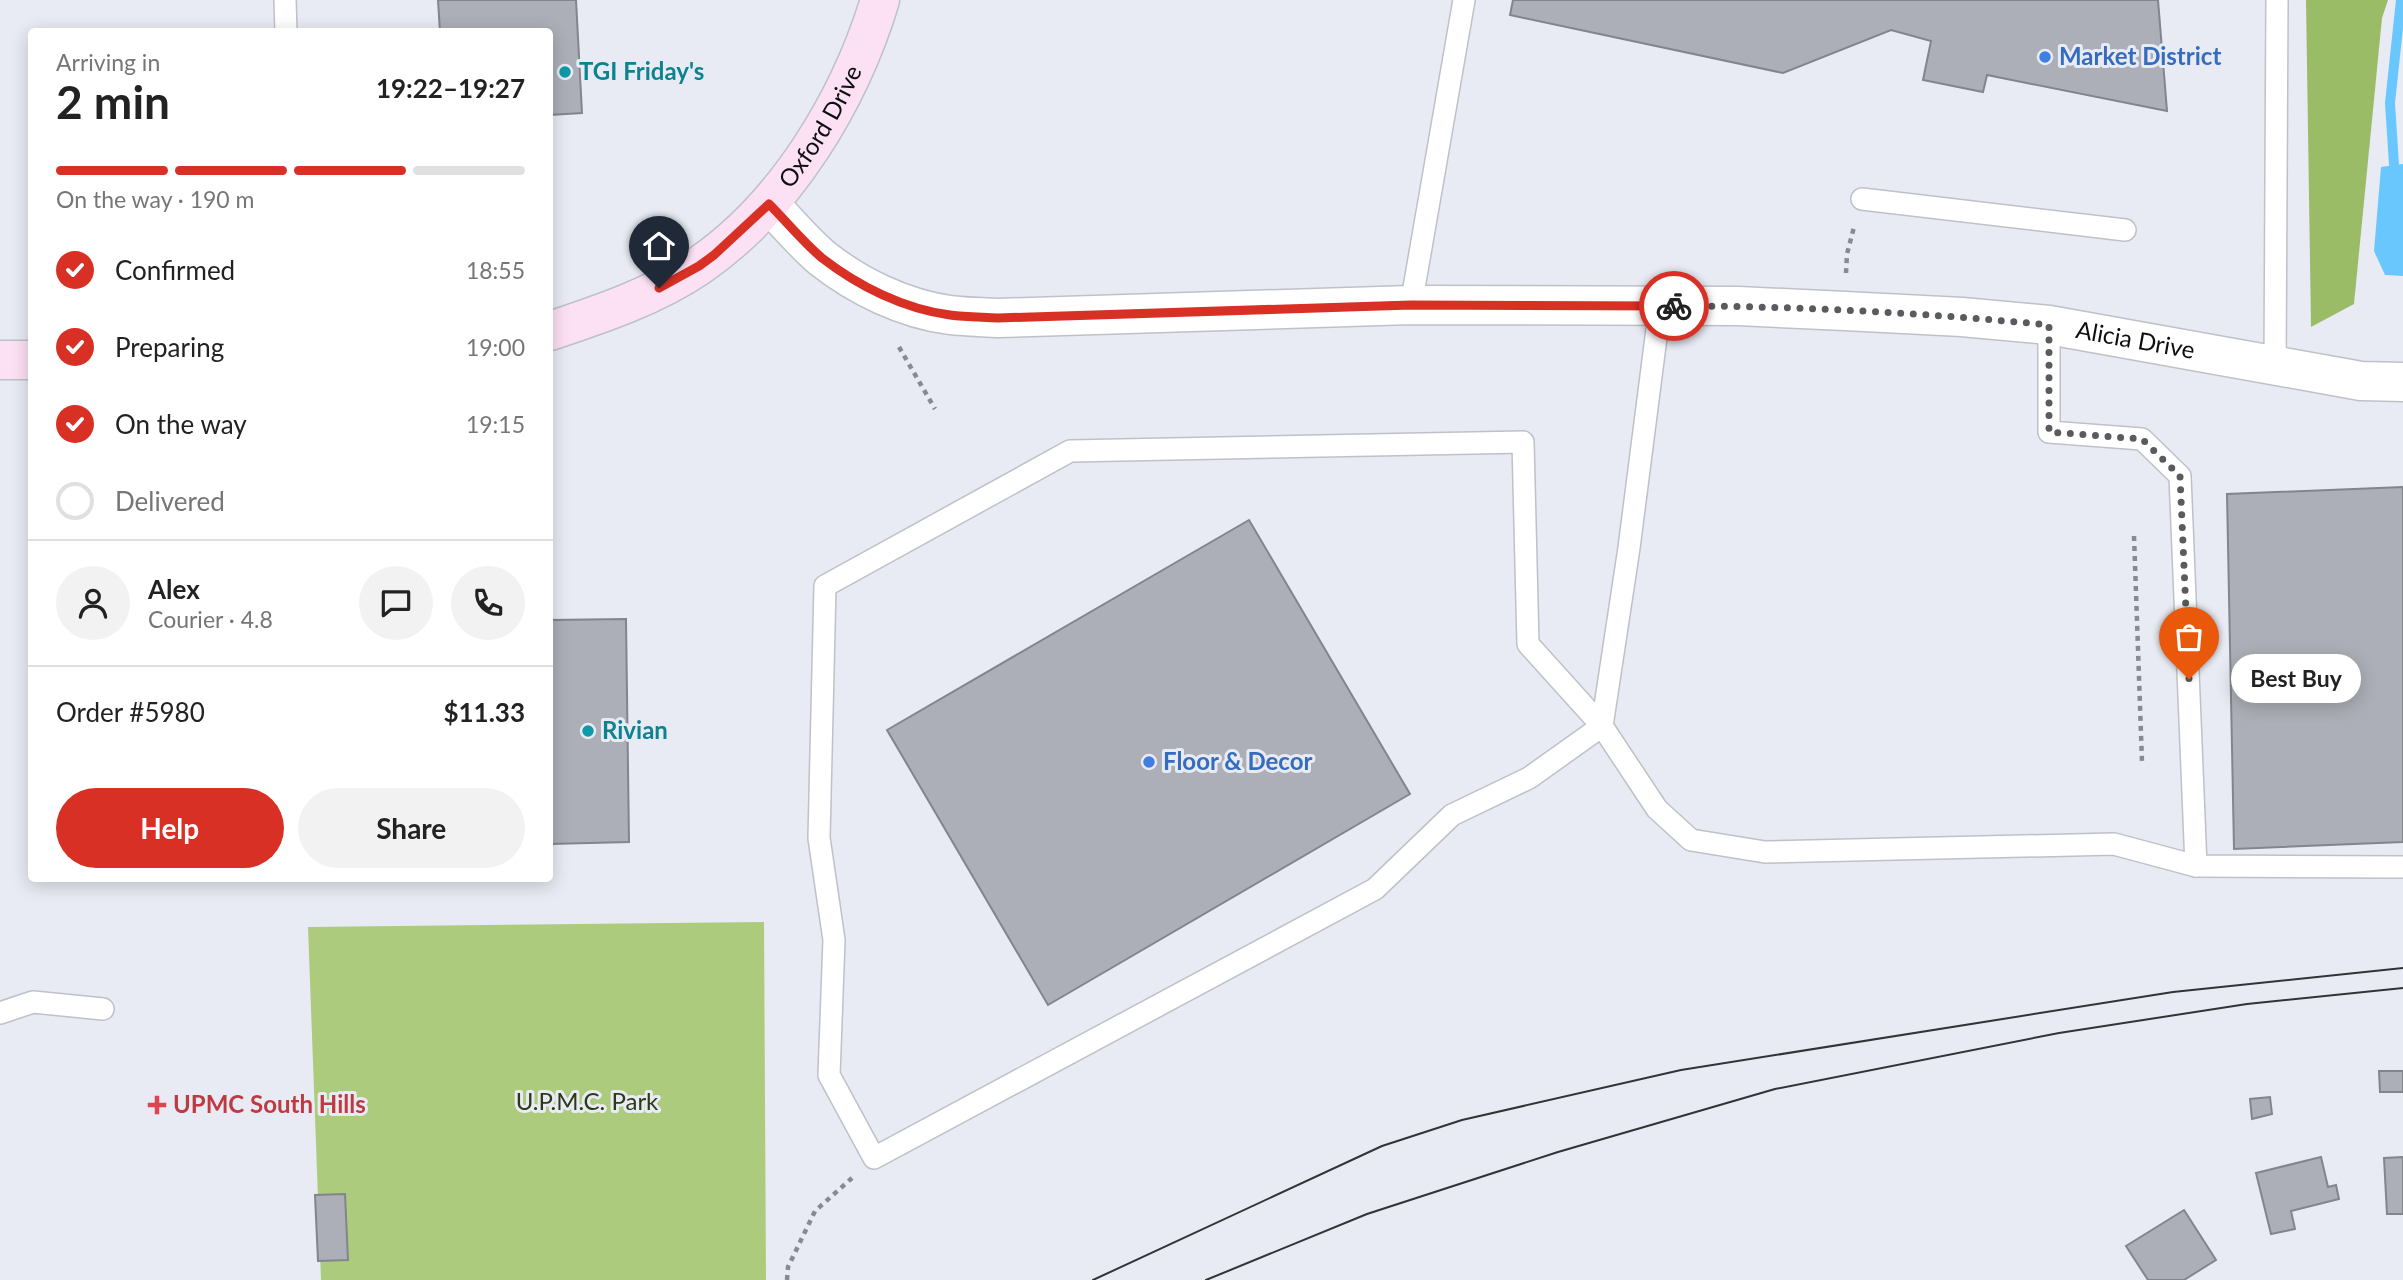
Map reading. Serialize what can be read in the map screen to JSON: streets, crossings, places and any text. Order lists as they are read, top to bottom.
{
  "streets": {
    "street": ["Oxford Drive", "Alicia Drive"]
  },
  "crossings": [
    ["Oxford Drive", "Alicia Drive"]
  ],
  "parks": ["U.P.M.C. Park"],
  "places": {
    "other": [
      "Market District",
      "TGI Friday's",
      "Best Buy",
      "Rivian",
      "Floor & Decor"
    ],
    "health": ["UPMC South Hills"]
  },
  "page": {
    "heading": ["2 min", "Arriving in", "19:22–19:27"],
    "panel": [
      "Alex",
      "Courier · 4.8",
      "Order #5980",
      "$11.33"
    ],
    "bar": "On the way · 190 m",
    "list": [
      ["Confirmed", "18:55"],
      ["Preparing", "19:00"],
      ["On the way", "19:15"],
      "Delivered"
    ],
    "bubble": "Best Buy",
    "buttons": ["Help", "Share"]
  }
}
